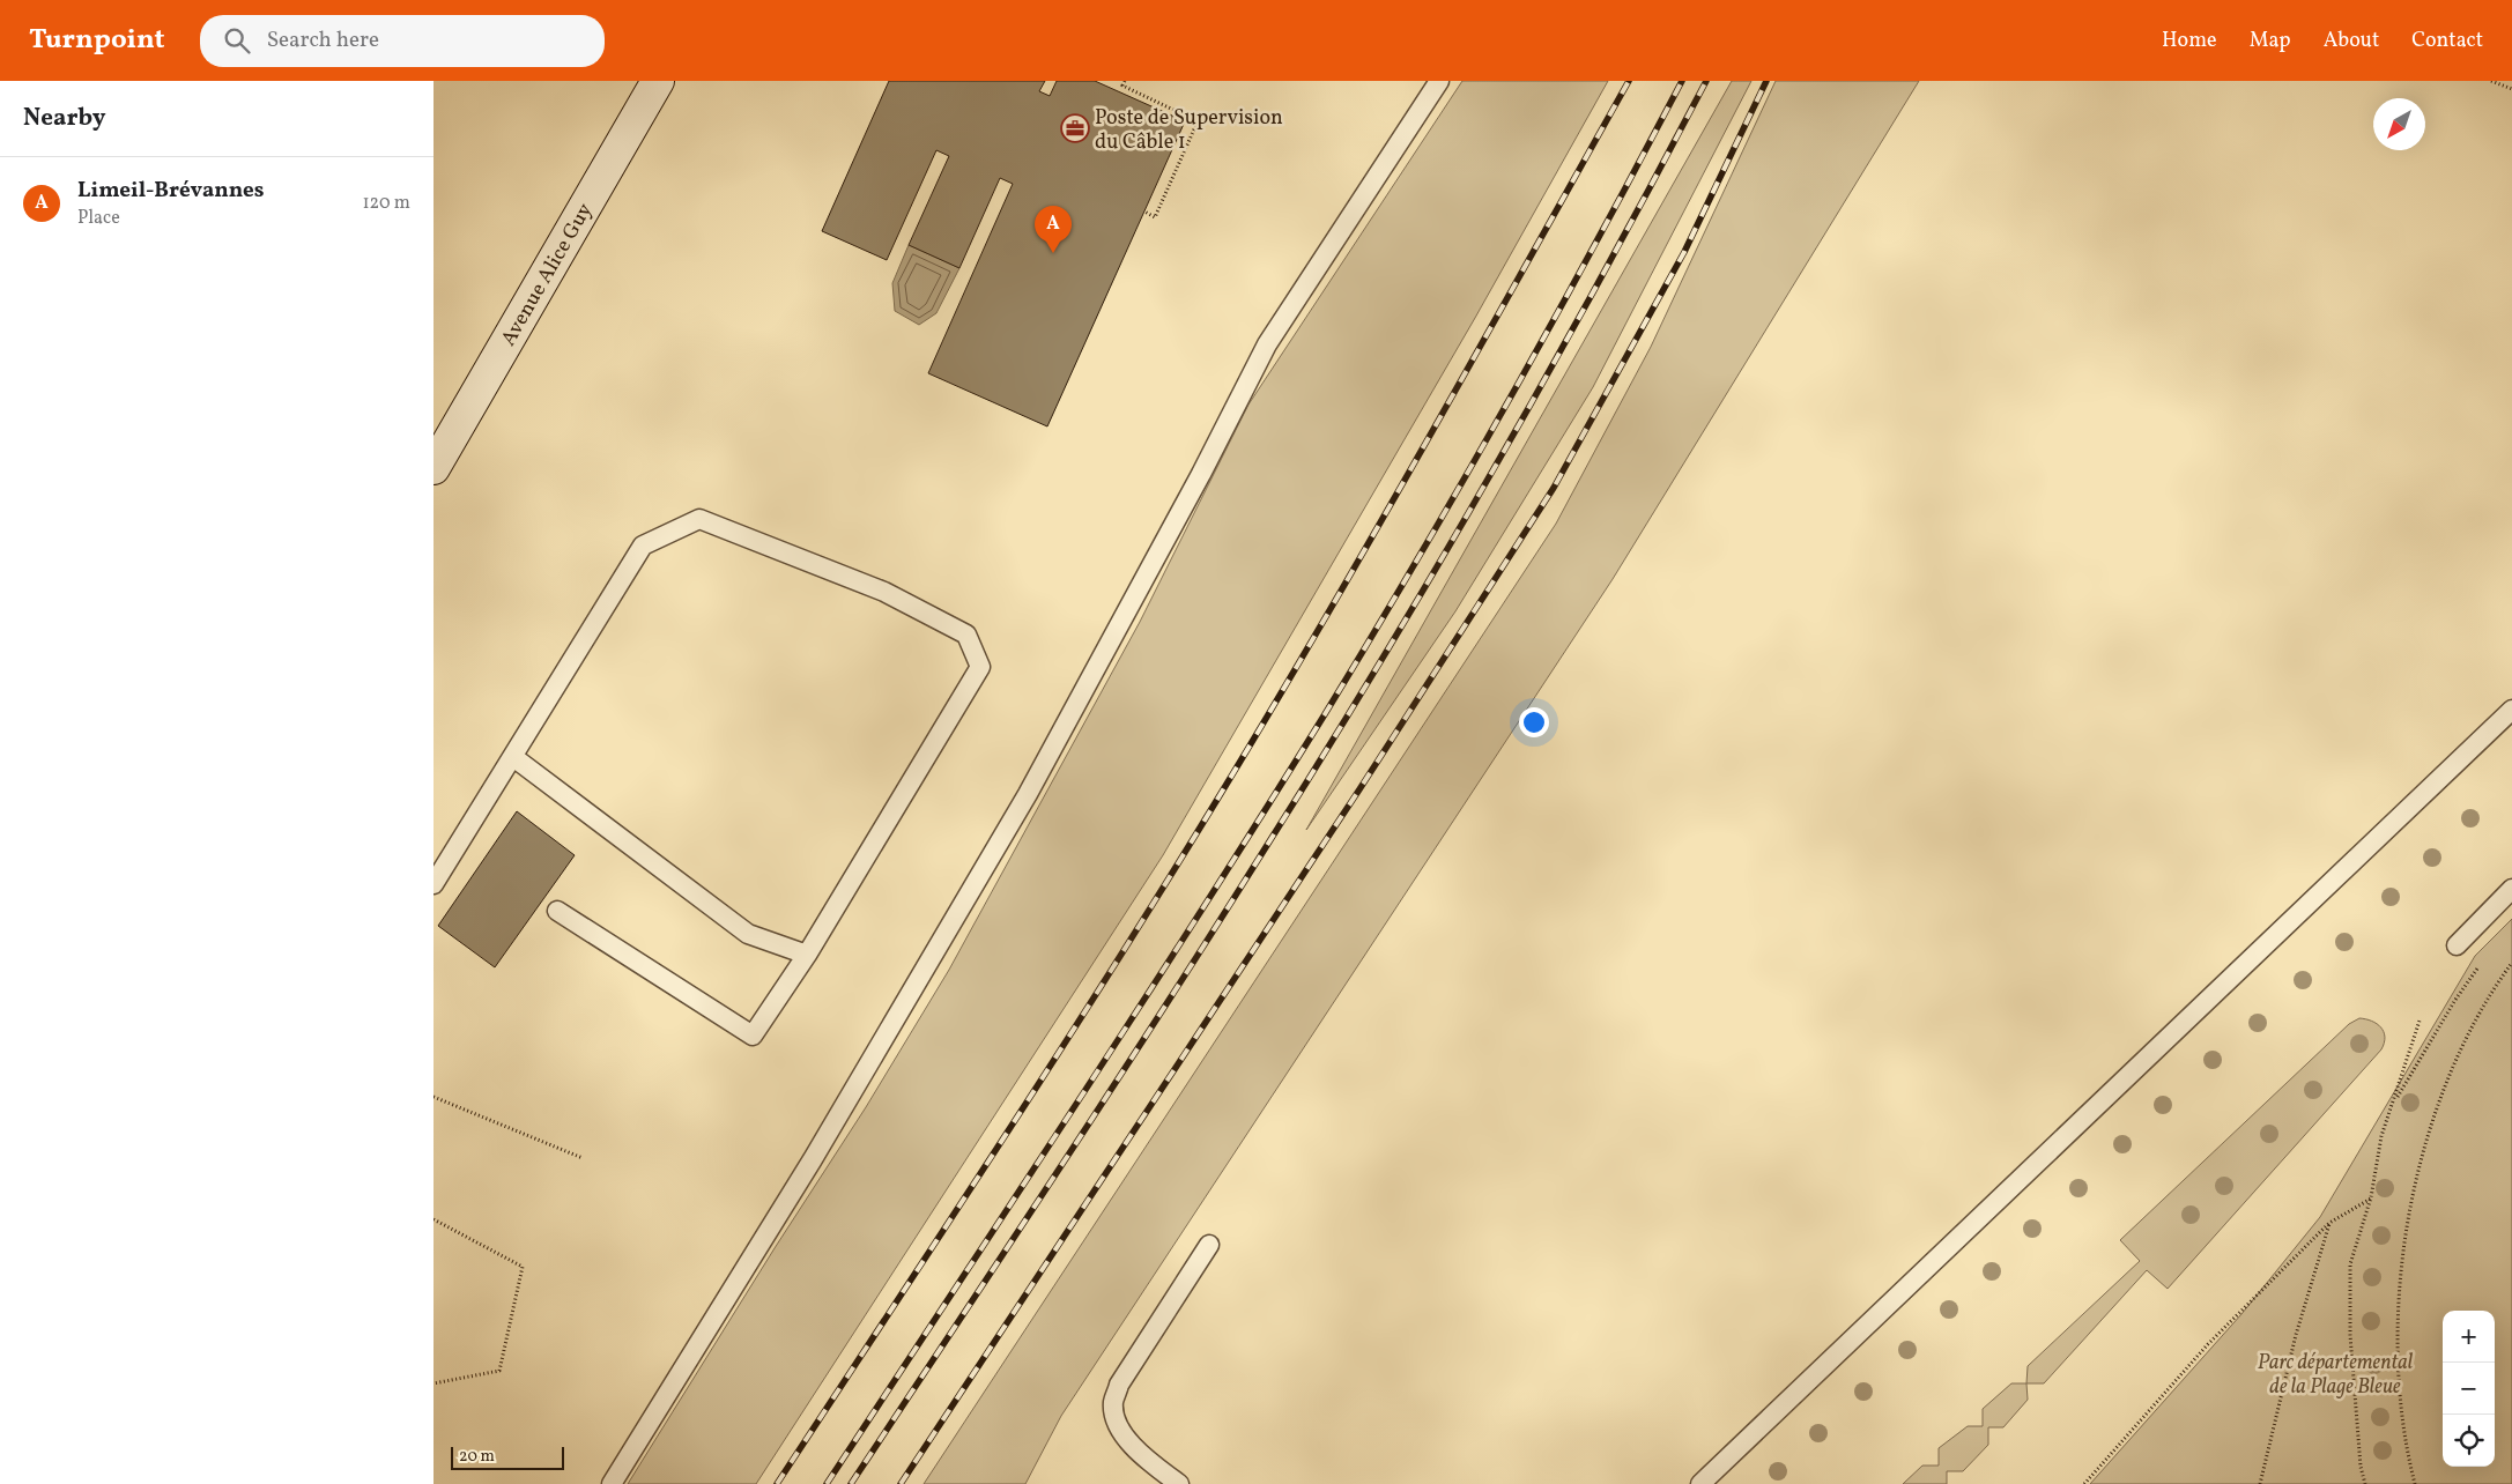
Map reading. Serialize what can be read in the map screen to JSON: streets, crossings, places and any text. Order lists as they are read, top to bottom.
{
  "streets": {
    "main road": ["Avenue Alice Guy"]
  },
  "parks": ["Parc départemental de la Plage Bleue"],
  "places": {
    "office": ["Poste de Supervision du Câble 1"]
  },
  "scale_bar": "20 m",
  "north": "bottom left",
  "page": {
    "header": "Turnpoint",
    "search": "Search here",
    "nav": [
      "Home",
      "Map",
      "About",
      "Contact"
    ],
    "heading": "Nearby",
    "list": [
      {
        "mark": "A",
        "name": "Limeil-Brévannes",
        "note": "Place",
        "value": "120 m"
      }
    ],
    "pins": "A",
    "map_buttons": ["+", "−"],
    "scale": "20 m"
  }
}
